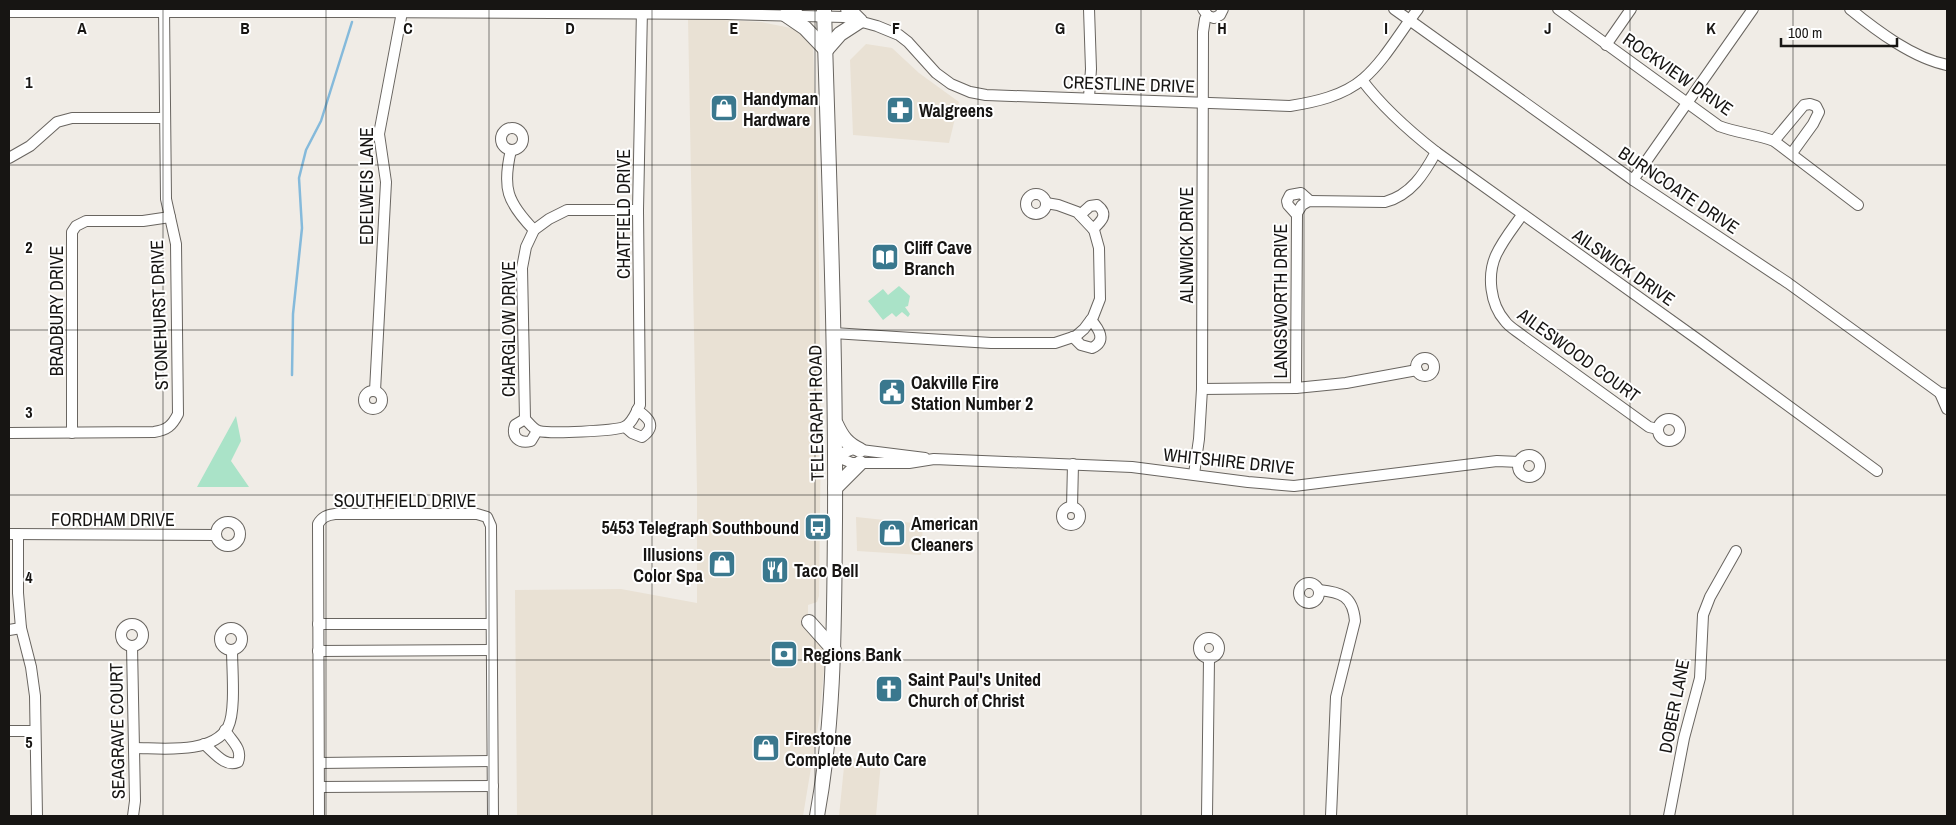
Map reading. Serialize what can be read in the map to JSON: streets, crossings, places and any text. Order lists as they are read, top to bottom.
{
  "streets": {
    "main road": ["TELEGRAPH ROAD"],
    "street": [
      "ROCKVIEW DRIVE",
      "CRESTLINE DRIVE",
      "EDELWEIS LANE",
      "BURNCOATE DRIVE",
      "CHATFIELD DRIVE",
      "ALNWICK DRIVE",
      "AILSWICK DRIVE",
      "LANGSWORTH DRIVE",
      "BRADBURY DRIVE",
      "STONEHURST DRIVE",
      "CHARGLOW DRIVE",
      "AILESWOOD COURT",
      "WHITSHIRE DRIVE",
      "SOUTHFIELD DRIVE",
      "FORDHAM DRIVE",
      "DOBER LANE",
      "SEAGRAVE COURT"
    ]
  },
  "crossings": [
    ["CRESTLINE DRIVE", "EDELWEIS LANE"],
    ["CRESTLINE DRIVE", "BURNCOATE DRIVE"],
    ["CRESTLINE DRIVE", "CHATFIELD DRIVE"],
    ["CRESTLINE DRIVE", "ALNWICK DRIVE"],
    ["CRESTLINE DRIVE", "AILSWICK DRIVE"],
    ["CRESTLINE DRIVE", "STONEHURST DRIVE"],
    ["CRESTLINE DRIVE", "TELEGRAPH ROAD"],
    ["CHATFIELD DRIVE", "CHARGLOW DRIVE"],
    ["ALNWICK DRIVE", "WHITSHIRE DRIVE"],
    ["AILSWICK DRIVE", "LANGSWORTH DRIVE"],
    ["AILSWICK DRIVE", "AILESWOOD COURT"],
    ["BRADBURY DRIVE", "STONEHURST DRIVE"],
    ["TELEGRAPH ROAD", "WHITSHIRE DRIVE"]
  ],
  "places": {
    "shop": [
      "Handyman Hardware",
      "American Cleaners",
      "Illusions Color Spa",
      "Firestone Complete Auto Care"
    ],
    "pharmacy": ["Walgreens"],
    "library": ["Cliff Cave Branch"],
    "public building": ["Oakville Fire Station Number 2"],
    "bus stop": ["5453 Telegraph Southbound"],
    "restaurant": ["Taco Bell"],
    "bank": ["Regions Bank"],
    "church": ["Saint Paul's United Church of Christ"]
  },
  "scale_bar": "100 m",
  "grid": {
    "columns": [
      "A",
      "B",
      "C",
      "D",
      "E",
      "F",
      "G",
      "H",
      "I",
      "J",
      "K"
    ],
    "rows": [
      "1",
      "2",
      "3",
      "4",
      "5"
    ]
  }
}
